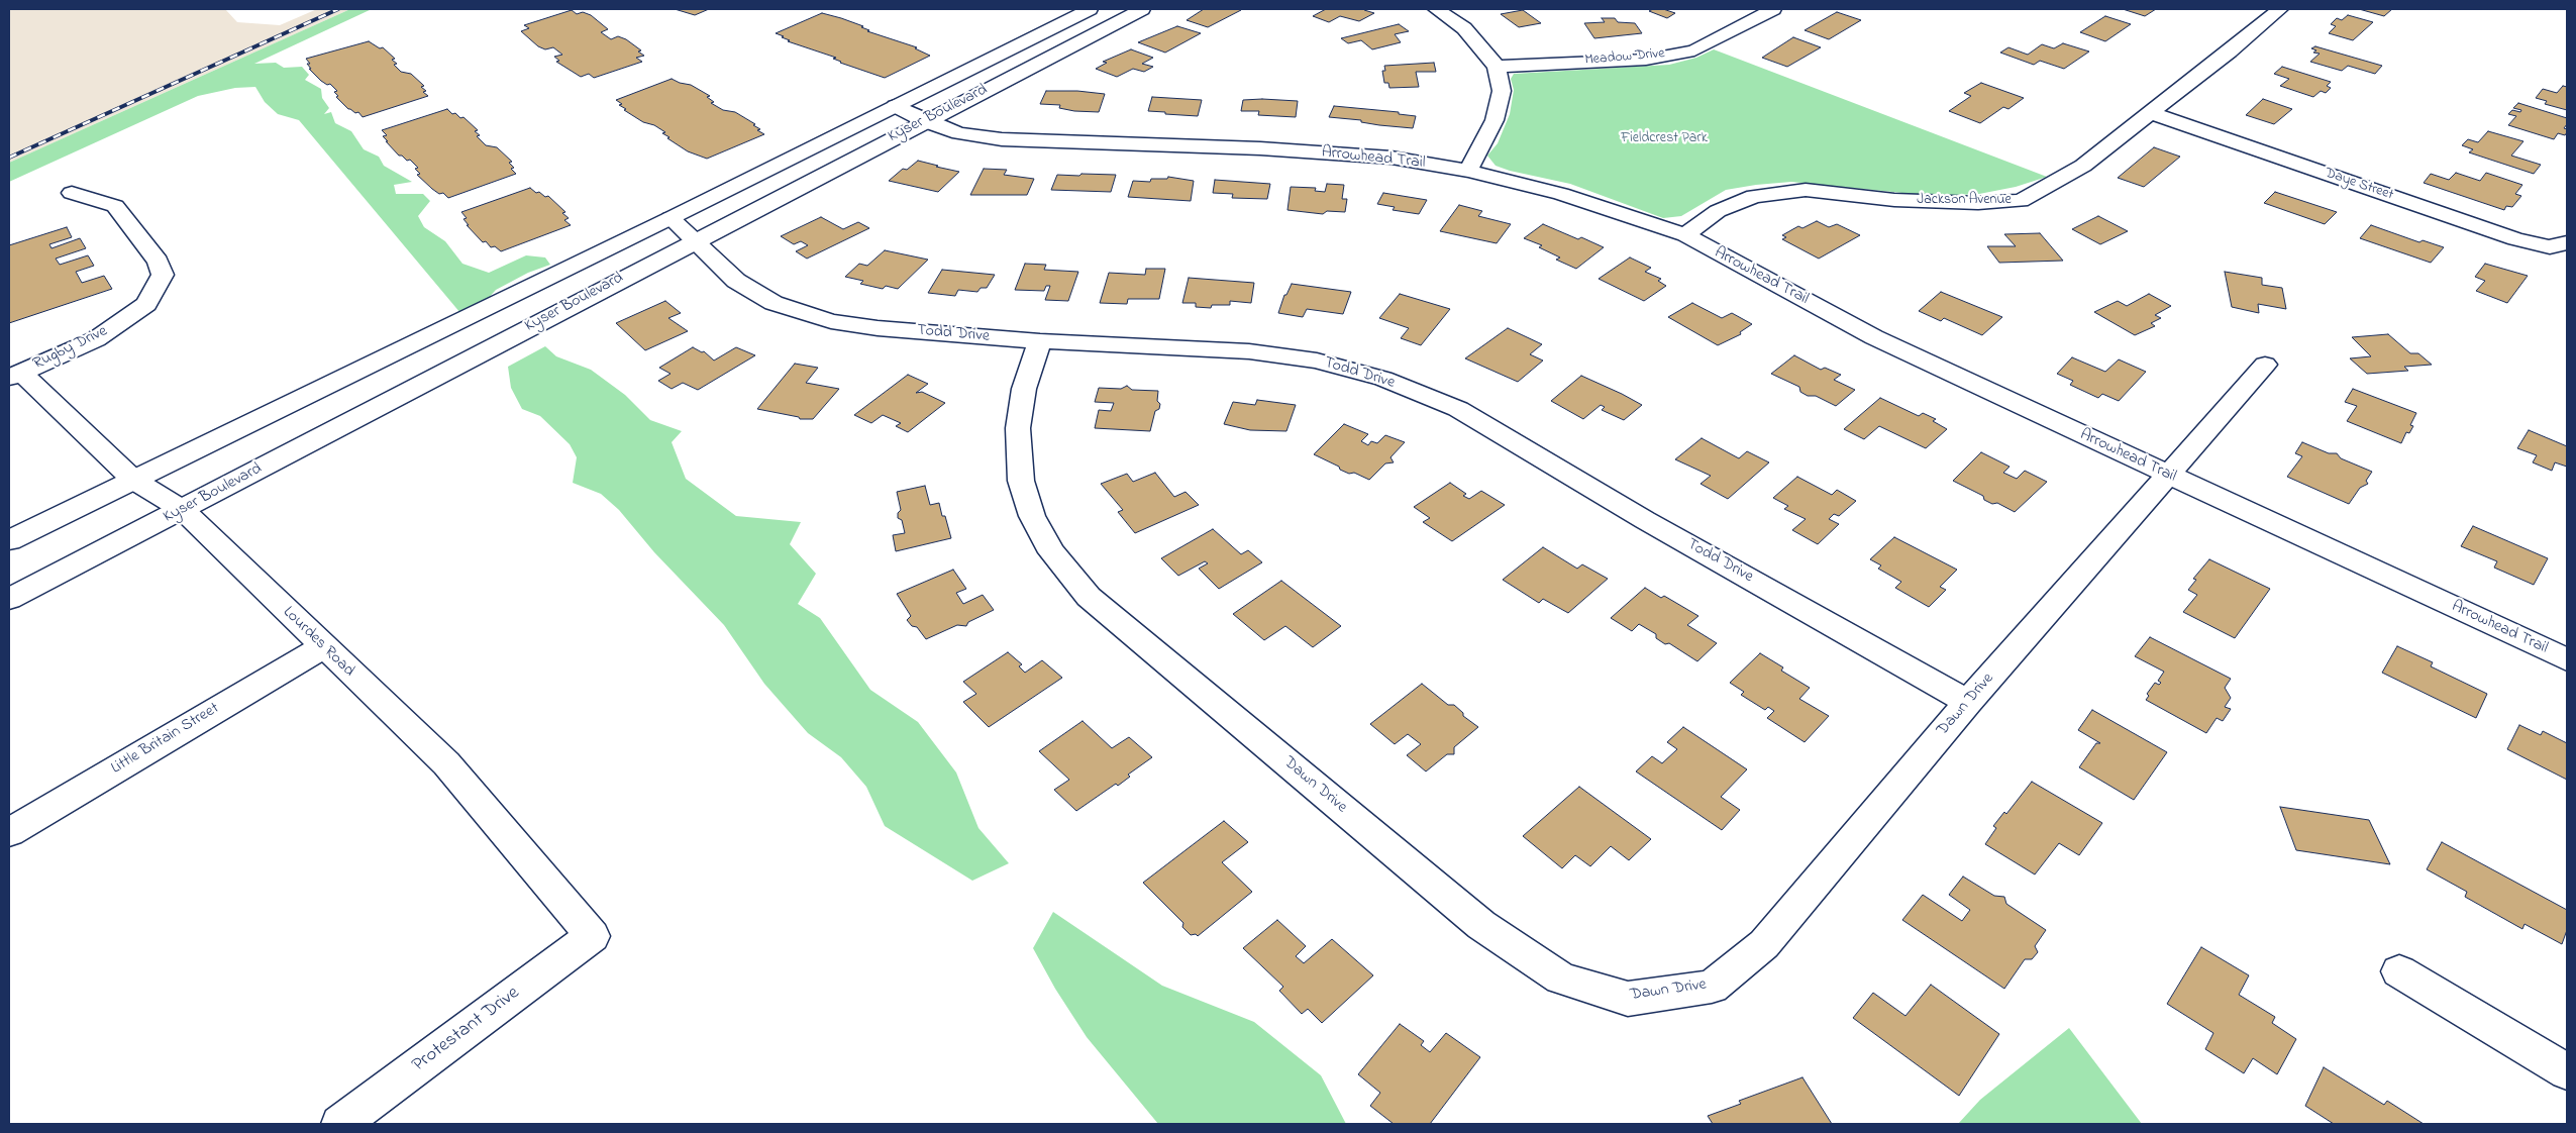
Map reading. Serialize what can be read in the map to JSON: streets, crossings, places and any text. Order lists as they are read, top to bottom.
{
  "streets": {
    "street": [
      "Meadow Drive",
      "Kyser Boulevard",
      "Arrowhead Trail",
      "Daye Street",
      "Jackson Avenue",
      "Todd Drive",
      "Rugby Drive",
      "Lourdes Road",
      "Dawn Drive",
      "Little Britain Street",
      "Protestant Drive"
    ]
  },
  "crossings": [
    ["Kyser Boulevard", "Arrowhead Trail"],
    ["Kyser Boulevard", "Todd Drive"],
    ["Kyser Boulevard", "Lourdes Road"],
    ["Arrowhead Trail", "Jackson Avenue"],
    ["Arrowhead Trail", "Dawn Drive"],
    ["Daye Street", "Jackson Avenue"],
    ["Todd Drive", "Dawn Drive"],
    ["Rugby Drive", "Lourdes Road"],
    ["Lourdes Road", "Little Britain Street"],
    ["Lourdes Road", "Protestant Drive"]
  ],
  "parks": ["Fieldcrest Park"]
}
